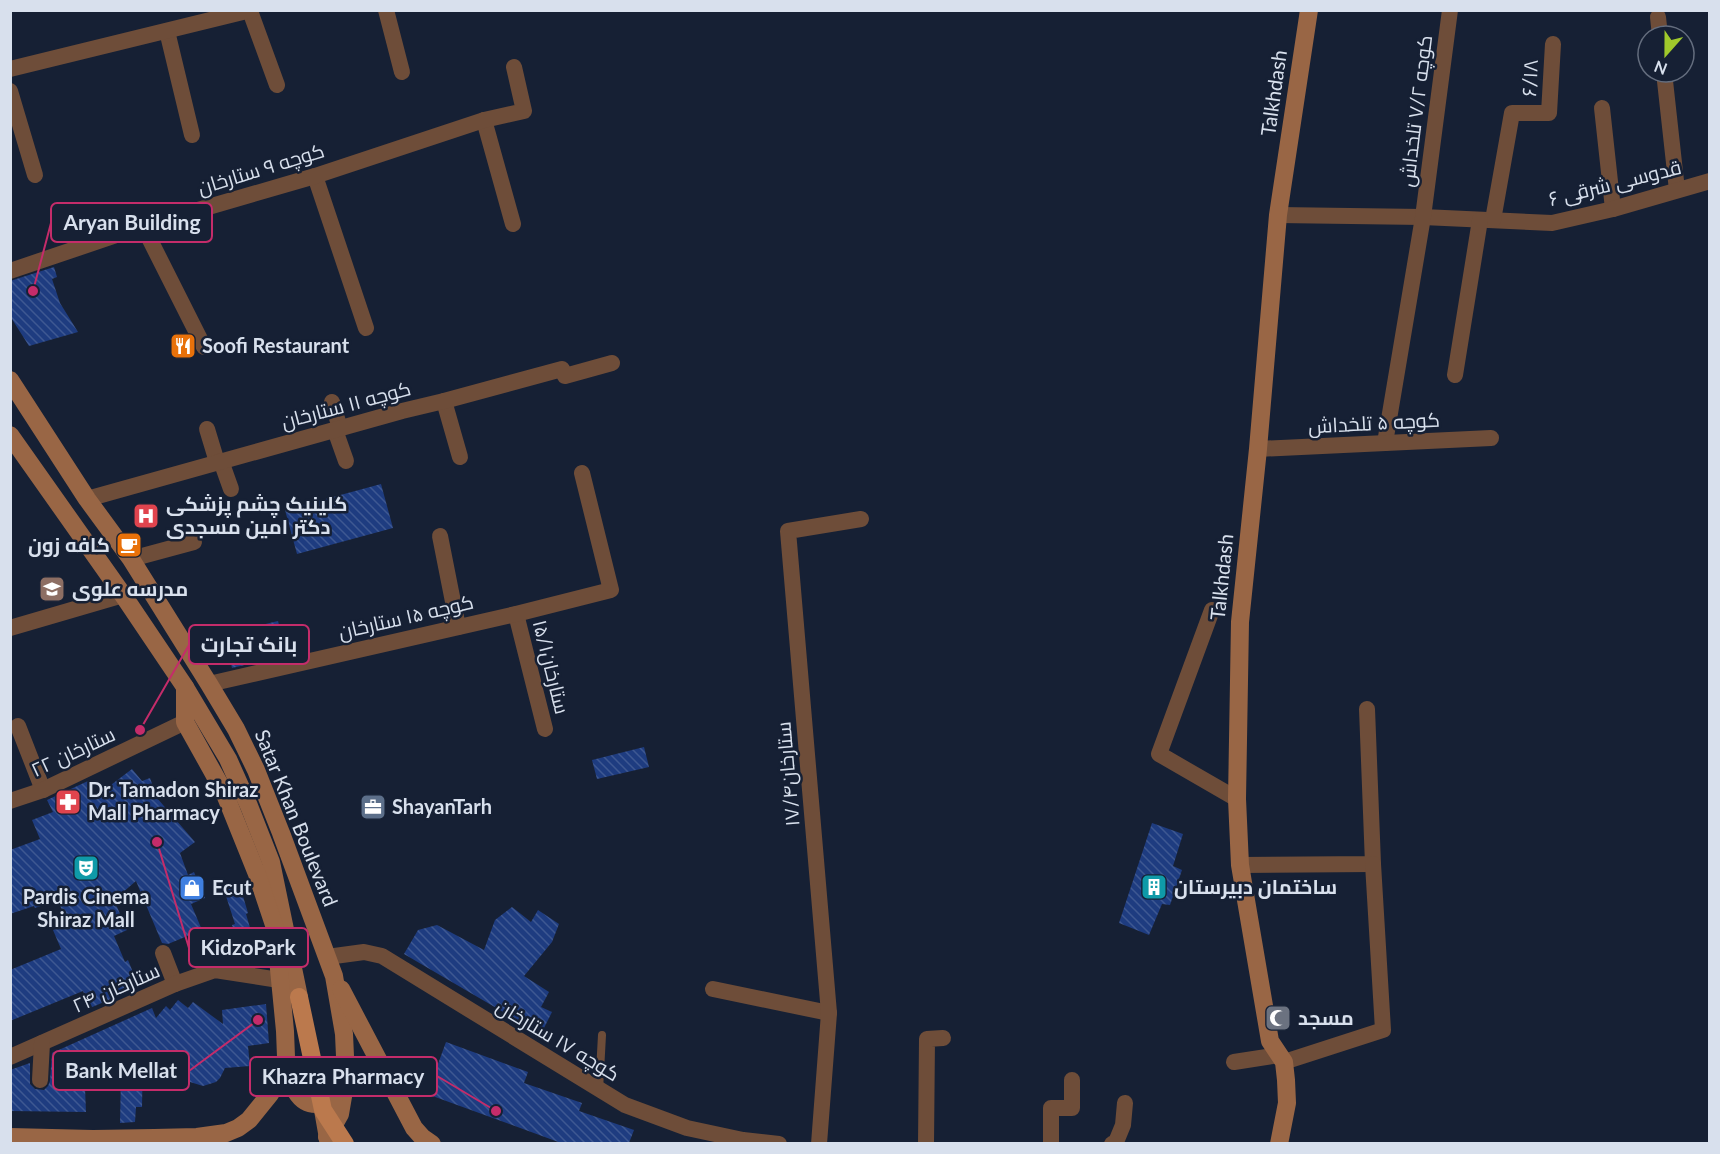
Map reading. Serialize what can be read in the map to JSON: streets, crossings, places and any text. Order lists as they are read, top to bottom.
{
  "streets": {
    "main road": ["Talkhdash", "Satar Khan Boulevard"],
    "street": [
      "۶/۱۸",
      "کوچه ۷/۲ تلخداش",
      "کوچه ۹ ستارخان",
      "قدوسی شرقی ۶",
      "کوچه ۱۱ ستارخان",
      "کوچه ۵ تلخداش",
      "کوچه ۱۵ ستارخان",
      "ستارخان۱۵/۱",
      "۲۲ ستارخان",
      "ستارخان۱۷/۴",
      "۲۴ ستارخان",
      "کوچه ۱۷ ستارخان"
    ]
  },
  "crossings": [
    ["۶/۱۸", "قدوسی شرقی ۶"],
    ["Talkhdash", "قدوسی شرقی ۶"],
    ["Talkhdash", "کوچه ۵ تلخداش"],
    ["کوچه ۷/۲ تلخداش", "قدوسی شرقی ۶"],
    ["کوچه ۷/۲ تلخداش", "کوچه ۵ تلخداش"],
    ["کوچه ۱۱ ستارخان", "Satar Khan Boulevard"],
    ["کوچه ۱۵ ستارخان", "ستارخان۱۵/۱"],
    ["کوچه ۱۵ ستارخان", "Satar Khan Boulevard"],
    ["Satar Khan Boulevard", "کوچه ۱۷ ستارخان"]
  ],
  "places": {
    "other": [
      "Aryan Building",
      "بانک تجارت",
      "KidzoPark",
      "Bank Mellat",
      "Khazra Pharmacy"
    ],
    "restaurant": ["Soofi Restaurant"],
    "hospital": ["کلینیک چشم پزشکی دکتر امین مسجدی"],
    "cafe": ["کافه زون"],
    "school or university": ["مدرسه علوی"],
    "pharmacy": ["Dr. Tamadon Shiraz Mall Pharmacy"],
    "office": ["ShayanTarh"],
    "theatre": ["Pardis Cinema Shiraz Mall"],
    "building": ["ساختمان دبیرستان"],
    "shop": ["Ecut"],
    "mosque": ["مسجد"]
  },
  "north": "bottom"
}
